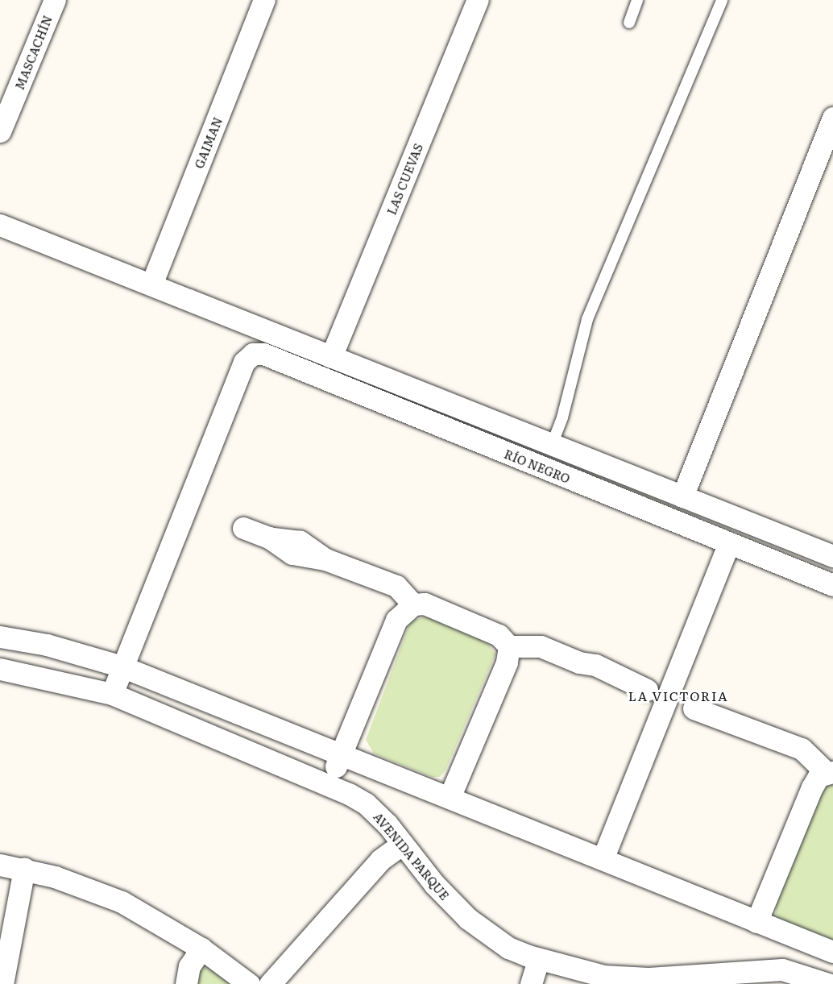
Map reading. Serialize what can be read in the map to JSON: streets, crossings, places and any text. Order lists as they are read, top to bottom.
{
  "streets": {
    "street": [
      "MASCACHÍN",
      "GAIMAN",
      "LAS CUEVAS",
      "RÍO NEGRO",
      "AVENIDA PARQUE"
    ]
  },
  "crossings": [
    ["GAIMAN", "RÍO NEGRO"],
    ["LAS CUEVAS", "RÍO NEGRO"]
  ],
  "districts": ["LA VICTORIA"]
}
